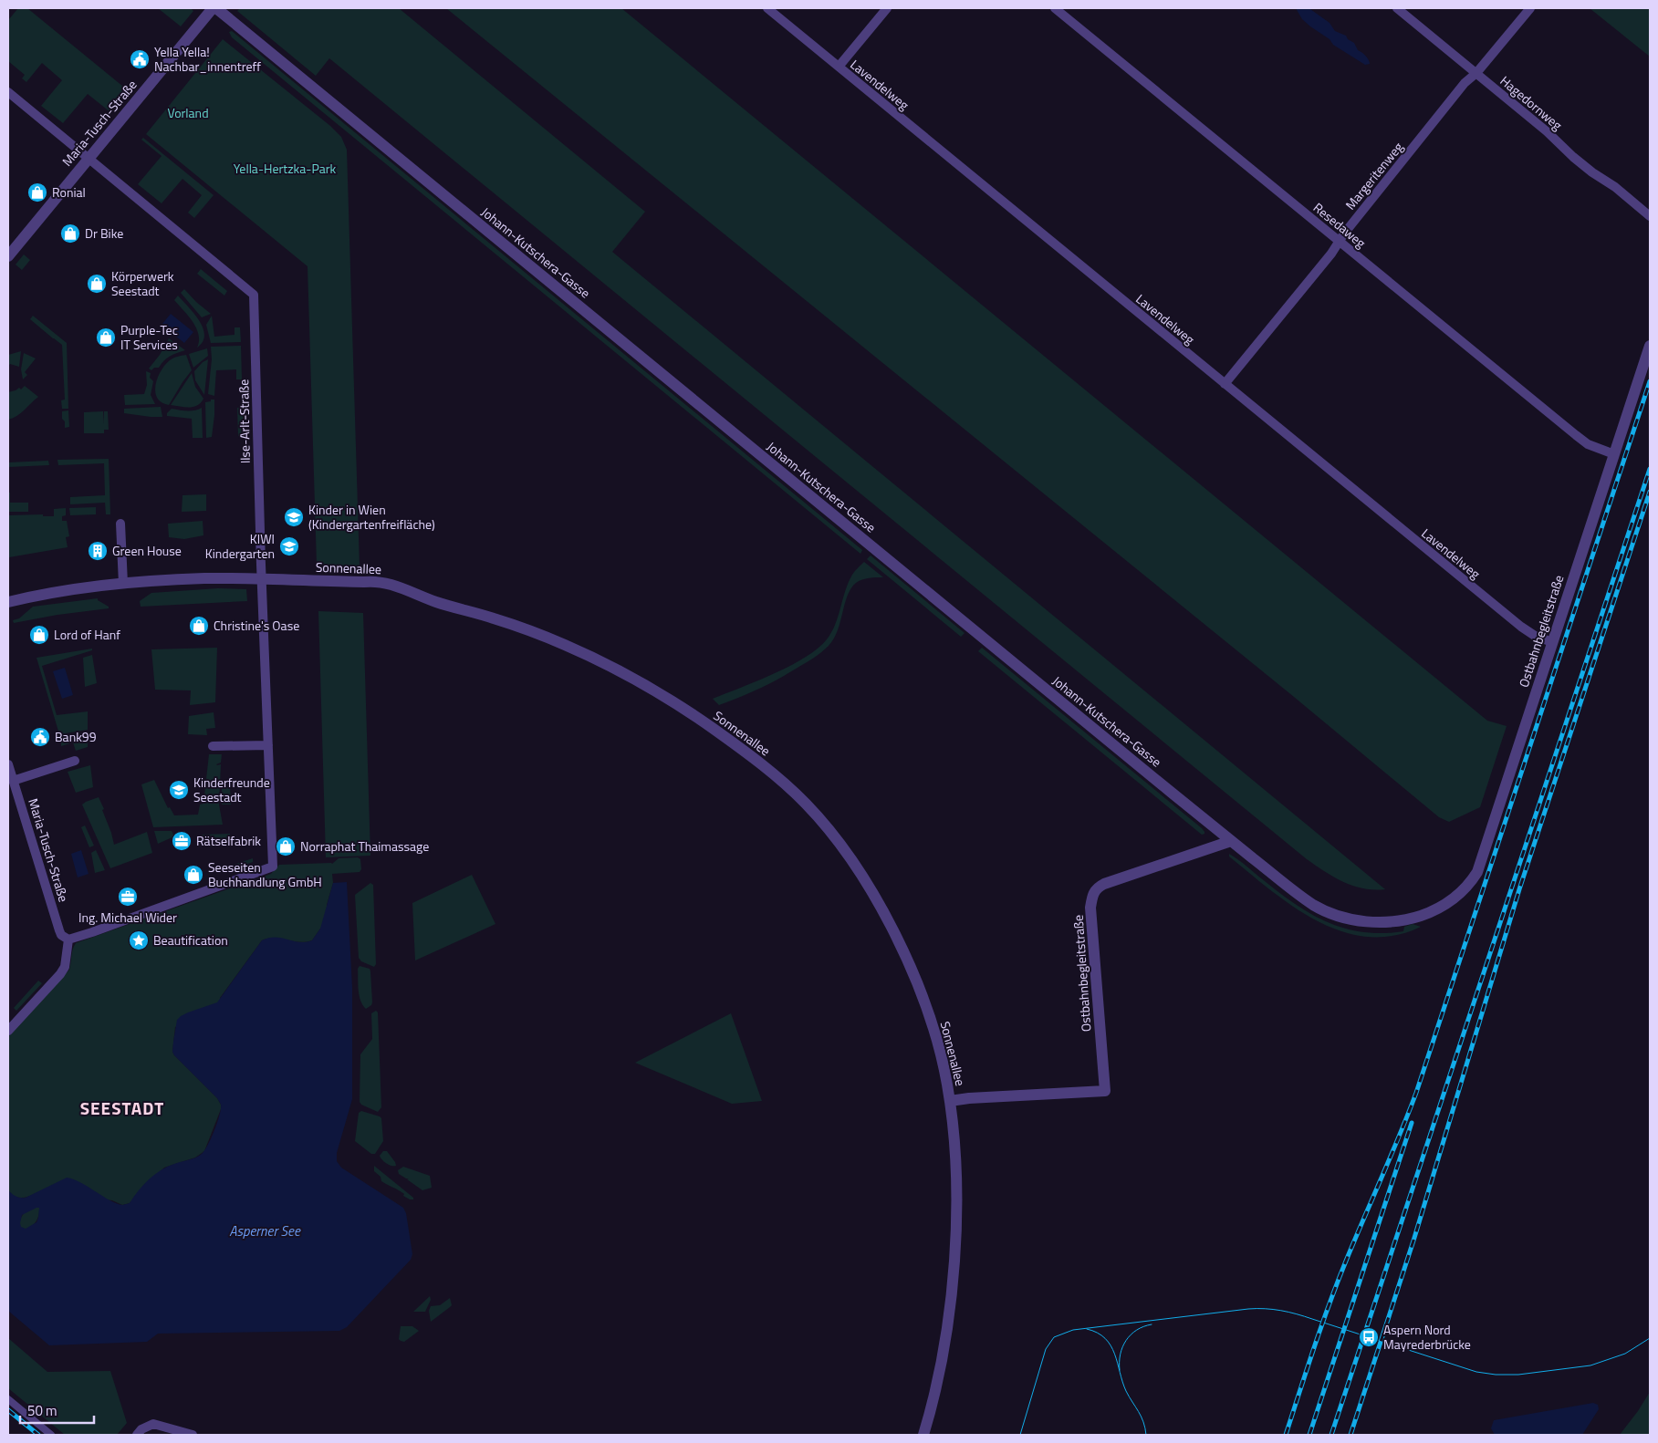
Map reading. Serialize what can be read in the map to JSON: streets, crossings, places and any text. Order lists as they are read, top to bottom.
{
  "streets": {
    "street": [
      "Lavendelweg",
      "Hagedornweg",
      "Maria-Tusch-Straße",
      "Margeritenweg",
      "Resedaweg",
      "Johann-Kutschera-Gasse",
      "Ilse-Arlt-Straße",
      "Sonnenallee",
      "Ostbahnbegleitstraße"
    ]
  },
  "crossings": [
    ["Lavendelweg", "Margeritenweg"],
    ["Lavendelweg", "Ostbahnbegleitstraße"],
    ["Hagedornweg", "Margeritenweg"],
    ["Maria-Tusch-Straße", "Johann-Kutschera-Gasse"],
    ["Maria-Tusch-Straße", "Ilse-Arlt-Straße"],
    ["Margeritenweg", "Resedaweg"],
    ["Resedaweg", "Ostbahnbegleitstraße"],
    ["Johann-Kutschera-Gasse", "Ostbahnbegleitstraße"],
    ["Ilse-Arlt-Straße", "Sonnenallee"],
    ["Sonnenallee", "Ostbahnbegleitstraße"]
  ],
  "districts": ["SEESTADT"],
  "water": ["Asperner See"],
  "parks": ["Vorland", "Yella-Hertzka-Park"],
  "places": {
    "public building": ["Yella Yella! Nachbar_innentreff", "Bank99"],
    "shop": [
      "Ronial",
      "Dr Bike",
      "Körperwerk Seestadt",
      "Purple-Tec IT Services",
      "Christine's Oase",
      "Lord of Hanf",
      "Norraphat Thaimassage",
      "Seeseiten Buchhandlung GmbH"
    ],
    "school or university": ["Kinder in Wien (Kindergartenfreifläche)", "KIWI Kindergarten", "Kinderfreunde Seestadt"],
    "building": ["Green House"],
    "office": ["Rätselfabrik", "Ing. Michael Wider"],
    "place": ["Beautification"],
    "bus stop": ["Aspern Nord Mayrederbrücke"]
  },
  "scale_bar": "50 m"
}
